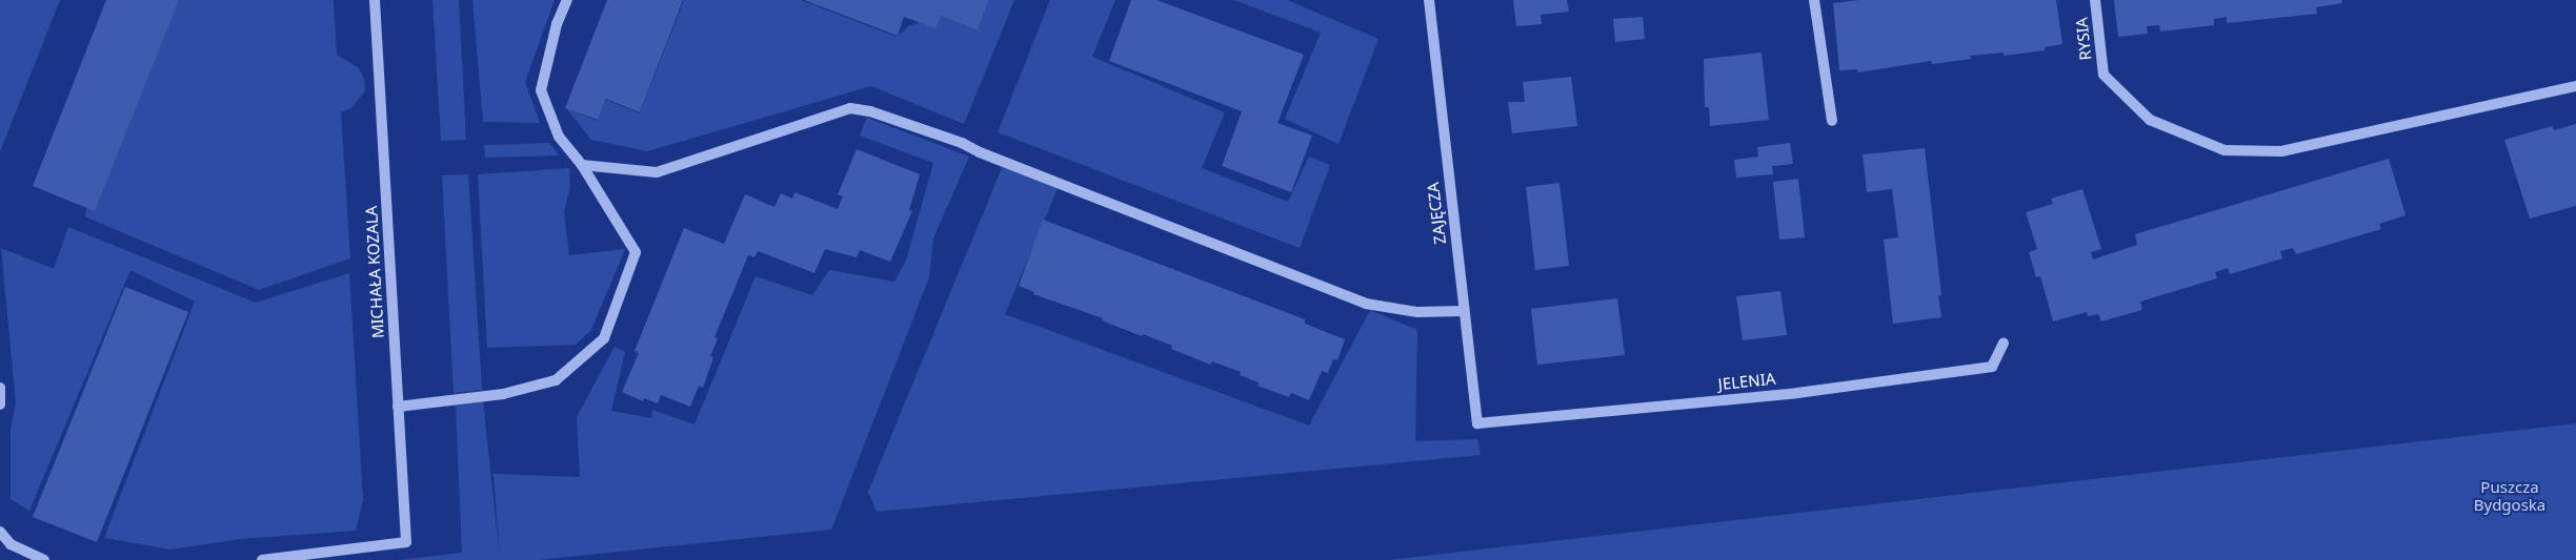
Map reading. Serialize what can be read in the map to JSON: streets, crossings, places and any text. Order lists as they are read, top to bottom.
{
  "streets": {
    "street": [
      "RYSIA",
      "ZAJĘCZA",
      "MICHAŁA KOZALA",
      "JELENIA"
    ]
  },
  "crossings": [
    ["ZAJĘCZA", "JELENIA"]
  ],
  "parks": ["Puszcza Bydgoska"]
}
